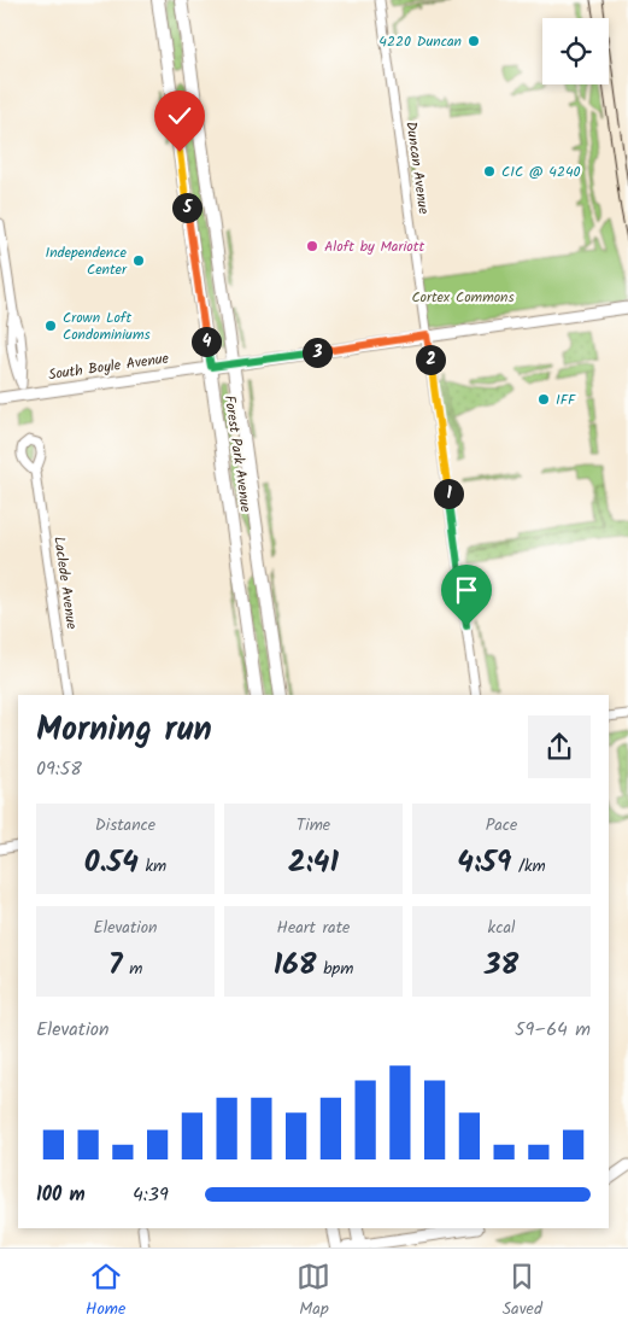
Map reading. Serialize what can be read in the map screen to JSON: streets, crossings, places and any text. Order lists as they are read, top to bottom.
{
  "streets": {
    "main road": ["Forest Park Avenue"],
    "street": ["Duncan Avenue", "South Boyle Avenue", "Laclede Avenue"]
  },
  "crossings": [
    ["Duncan Avenue", "South Boyle Avenue"],
    ["South Boyle Avenue", "Forest Park Avenue"]
  ],
  "parks": ["Cortex Commons"],
  "places": [
    "4220 Duncan",
    "CIC @ 4240",
    "Aloft by Mariott",
    "Independence Center",
    "Crown Loft Condominiums",
    "IFF"
  ],
  "page": {
    "pins": [
      "5",
      "4",
      "3",
      "2",
      "1"
    ],
    "heading": ["Morning run", "09:58"],
    "stats": [
      ["Distance", "0.54 km"],
      ["Time", "2:41"],
      ["Pace", "4:59 /km"],
      ["Elevation", "7 m"],
      ["Heart rate", "168 bpm"],
      ["kcal", "38"]
    ],
    "chart": ["Elevation", "59–64 m"],
    "list": [
      {
        "name": "100 m",
        "note": "4:39"
      }
    ],
    "tabs": ["Home", "Map", "Saved"]
  }
}
